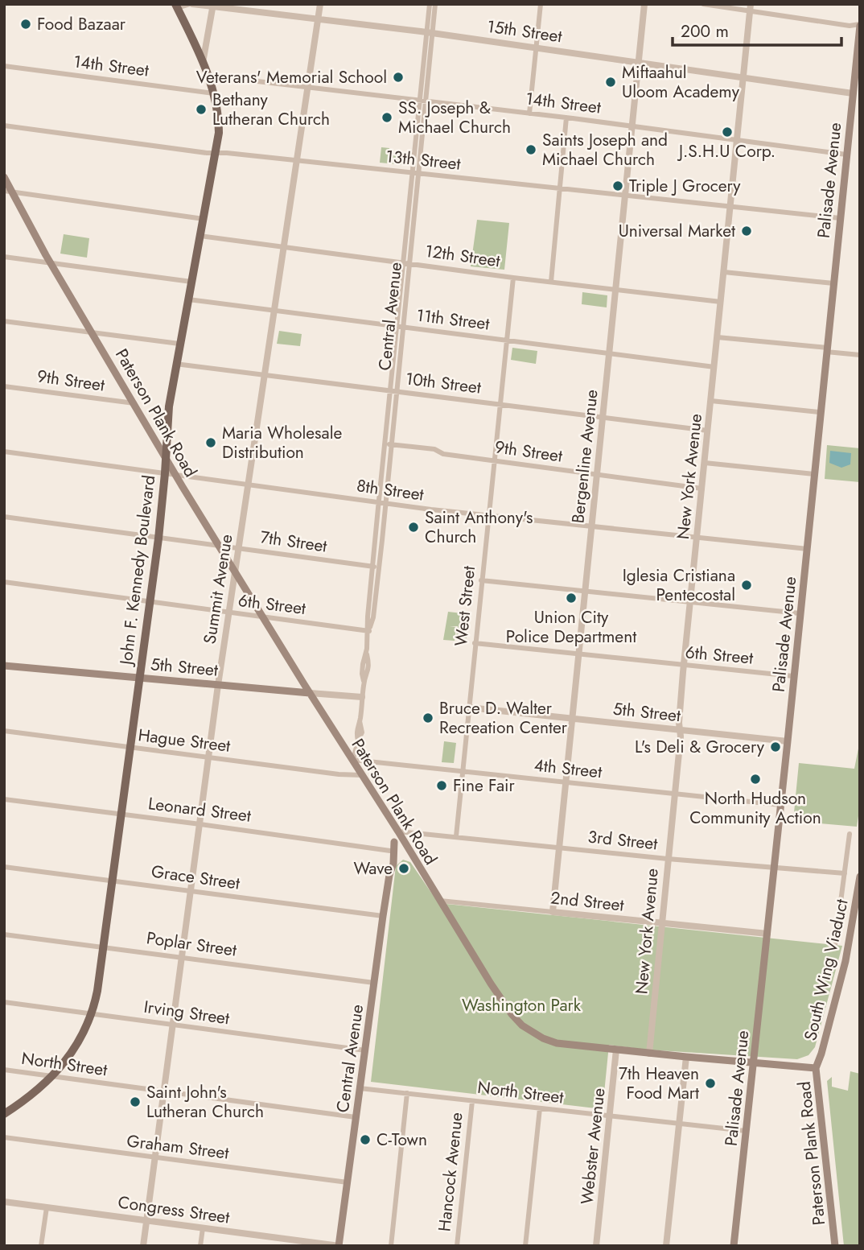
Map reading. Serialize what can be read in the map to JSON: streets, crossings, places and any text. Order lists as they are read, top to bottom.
{
  "streets": {
    "main road": [
      "Palisade Avenue",
      "Central Avenue",
      "Paterson Plank Road",
      "John F. Kennedy Boulevard",
      "5th Street",
      "South Wing Viaduct"
    ],
    "street": [
      "15th Street",
      "14th Street",
      "13th Street",
      "12th Street",
      "11th Street",
      "9th Street",
      "10th Street",
      "Bergenline Avenue",
      "New York Avenue",
      "8th Street",
      "7th Street",
      "Summit Avenue",
      "6th Street",
      "West Street",
      "Hague Street",
      "4th Street",
      "Leonard Street",
      "3rd Street",
      "Grace Street",
      "2nd Street",
      "Poplar Street",
      "Irving Street",
      "North Street",
      "Webster Avenue",
      "Graham Street",
      "Hancock Avenue",
      "Congress Street"
    ]
  },
  "crossings": [
    ["15th Street", "Palisade Avenue"],
    ["15th Street", "Central Avenue"],
    ["15th Street", "Bergenline Avenue"],
    ["15th Street", "New York Avenue"],
    ["15th Street", "Summit Avenue"],
    ["14th Street", "Palisade Avenue"],
    ["14th Street", "Central Avenue"],
    ["14th Street", "Bergenline Avenue"],
    ["14th Street", "New York Avenue"],
    ["14th Street", "John F. Kennedy Boulevard"],
    ["14th Street", "Summit Avenue"],
    ["13th Street", "Palisade Avenue"],
    ["13th Street", "Central Avenue"],
    ["13th Street", "Bergenline Avenue"],
    ["13th Street", "New York Avenue"],
    ["13th Street", "John F. Kennedy Boulevard"],
    ["13th Street", "Summit Avenue"],
    ["Palisade Avenue", "Paterson Plank Road"],
    ["Palisade Avenue", "8th Street"],
    ["Palisade Avenue", "6th Street"],
    ["Palisade Avenue", "5th Street"],
    ["Palisade Avenue", "4th Street"],
    ["Palisade Avenue", "3rd Street"],
    ["Palisade Avenue", "2nd Street"],
    ["Palisade Avenue", "North Street"],
    ["12th Street", "Central Avenue"],
    ["12th Street", "Bergenline Avenue"],
    ["12th Street", "New York Avenue"],
    ["12th Street", "John F. Kennedy Boulevard"],
    ["12th Street", "Summit Avenue"],
    ["12th Street", "West Street"],
    ["Central Avenue", "11th Street"],
    ["Central Avenue", "9th Street"],
    ["Central Avenue", "10th Street"],
    ["Central Avenue", "Paterson Plank Road"],
    ["Central Avenue", "8th Street"],
    ["Central Avenue", "7th Street"],
    ["Central Avenue", "6th Street"],
    ["Central Avenue", "5th Street"],
    ["Central Avenue", "4th Street"],
    ["Central Avenue", "Leonard Street"],
    ["Central Avenue", "3rd Street"],
    ["Central Avenue", "Grace Street"],
    ["Central Avenue", "Poplar Street"],
    ["Central Avenue", "Irving Street"],
    ["Central Avenue", "North Street"],
    ["Central Avenue", "Graham Street"],
    ["Central Avenue", "Congress Street"],
    ["11th Street", "Bergenline Avenue"],
    ["11th Street", "New York Avenue"],
    ["11th Street", "John F. Kennedy Boulevard"],
    ["11th Street", "Summit Avenue"],
    ["11th Street", "West Street"],
    ["9th Street", "Paterson Plank Road"],
    ["9th Street", "Bergenline Avenue"],
    ["9th Street", "New York Avenue"],
    ["9th Street", "West Street"],
    ["10th Street", "Bergenline Avenue"],
    ["10th Street", "New York Avenue"],
    ["10th Street", "John F. Kennedy Boulevard"],
    ["10th Street", "Summit Avenue"],
    ["10th Street", "West Street"],
    ["Paterson Plank Road", "New York Avenue"],
    ["Paterson Plank Road", "8th Street"],
    ["Paterson Plank Road", "7th Street"],
    ["Paterson Plank Road", "John F. Kennedy Boulevard"],
    ["Paterson Plank Road", "Summit Avenue"],
    ["Paterson Plank Road", "6th Street"],
    ["Paterson Plank Road", "5th Street"],
    ["Paterson Plank Road", "Hague Street"],
    ["Paterson Plank Road", "4th Street"],
    ["Paterson Plank Road", "3rd Street"],
    ["Paterson Plank Road", "2nd Street"],
    ["Paterson Plank Road", "South Wing Viaduct"],
    ["Paterson Plank Road", "Webster Avenue"],
    ["Bergenline Avenue", "8th Street"],
    ["Bergenline Avenue", "6th Street"],
    ["Bergenline Avenue", "5th Street"],
    ["Bergenline Avenue", "4th Street"],
    ["Bergenline Avenue", "3rd Street"],
    ["Bergenline Avenue", "2nd Street"],
    ["New York Avenue", "8th Street"],
    ["New York Avenue", "6th Street"],
    ["New York Avenue", "5th Street"],
    ["New York Avenue", "4th Street"],
    ["New York Avenue", "3rd Street"],
    ["New York Avenue", "2nd Street"],
    ["8th Street", "John F. Kennedy Boulevard"],
    ["8th Street", "Summit Avenue"],
    ["8th Street", "West Street"],
    ["7th Street", "John F. Kennedy Boulevard"],
    ["7th Street", "Summit Avenue"],
    ["John F. Kennedy Boulevard", "6th Street"],
    ["John F. Kennedy Boulevard", "5th Street"],
    ["John F. Kennedy Boulevard", "Hague Street"],
    ["John F. Kennedy Boulevard", "Leonard Street"],
    ["John F. Kennedy Boulevard", "Grace Street"],
    ["John F. Kennedy Boulevard", "Poplar Street"],
    ["John F. Kennedy Boulevard", "Irving Street"],
    ["John F. Kennedy Boulevard", "North Street"],
    ["Summit Avenue", "6th Street"],
    ["Summit Avenue", "5th Street"],
    ["Summit Avenue", "Hague Street"],
    ["Summit Avenue", "Leonard Street"],
    ["Summit Avenue", "Grace Street"],
    ["Summit Avenue", "Poplar Street"],
    ["Summit Avenue", "Irving Street"],
    ["Summit Avenue", "North Street"],
    ["Summit Avenue", "Graham Street"],
    ["Summit Avenue", "Congress Street"],
    ["6th Street", "West Street"],
    ["West Street", "5th Street"],
    ["West Street", "4th Street"],
    ["West Street", "3rd Street"],
    ["North Street", "Webster Avenue"],
    ["North Street", "Hancock Avenue"]
  ],
  "parks": ["Washington Park"],
  "places": [
    "Food Bazaar",
    "Veterans' Memorial School",
    "Miftaahul Uloom Academy",
    "Bethany Lutheran Church",
    "SS. Joseph & Michael Church",
    "J.S.H.U Corp.",
    "Saints Joseph and Michael Church",
    "Triple J Grocery",
    "Universal Market",
    "Maria Wholesale Distribution",
    "Saint Anthony's Church",
    "Iglesia Cristiana Pentecostal",
    "Union City Police Department",
    "Bruce D. Walter Recreation Center",
    "L's Deli & Grocery",
    "North Hudson Community Action",
    "Fine Fair",
    "Wave",
    "7th Heaven Food Mart",
    "Saint John's Lutheran Church",
    "C-Town"
  ],
  "scale_bar": "200 m"
}
